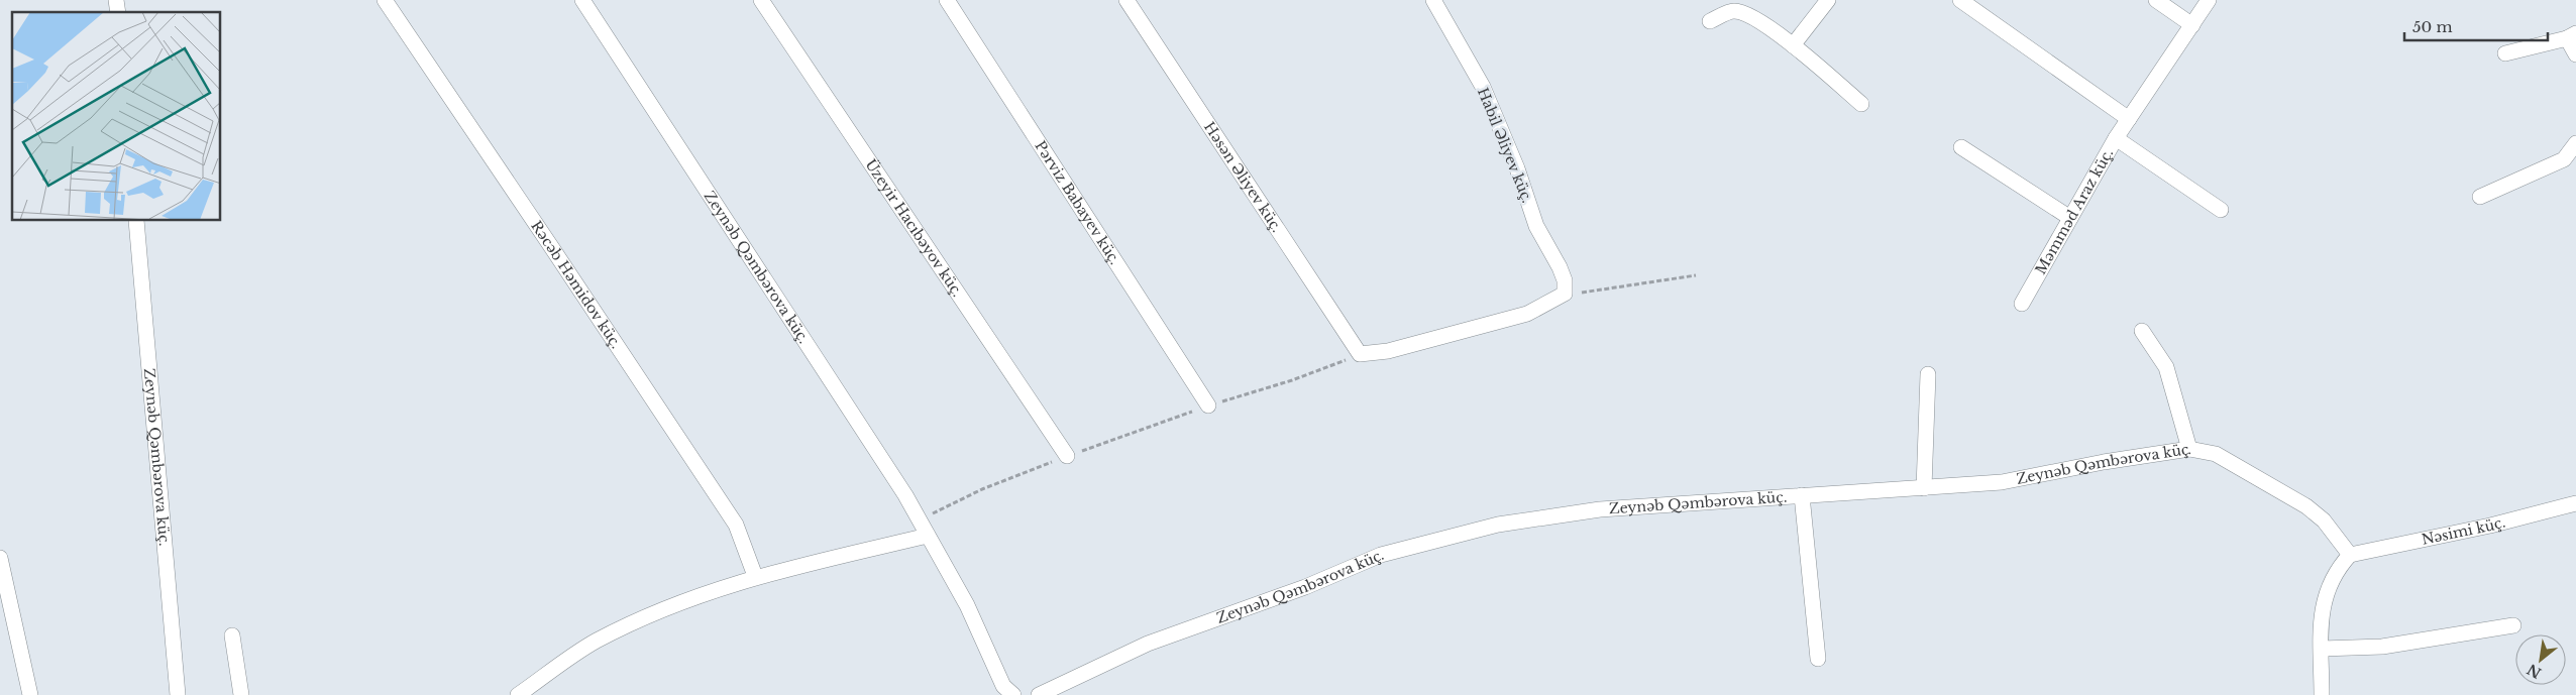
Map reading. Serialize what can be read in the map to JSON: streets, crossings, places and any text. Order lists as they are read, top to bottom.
{
  "streets": {
    "street": [
      "Habil Əliyev küç.",
      "Həsən Əliyev küç.",
      "Pərviz Babayev küç.",
      "Məmməd Araz küç.",
      "Üzeyir Hacıbəyov küç.",
      "Zeynəb Qəmbərova küç.",
      "Rəcəb Həmidov küç.",
      "Nəsimi küç."
    ]
  },
  "crossings": [
    ["Zeynəb Qəmbərova küç.", "Nəsimi küç."]
  ],
  "scale_bar": "50 m",
  "north": "bottom left"
}
